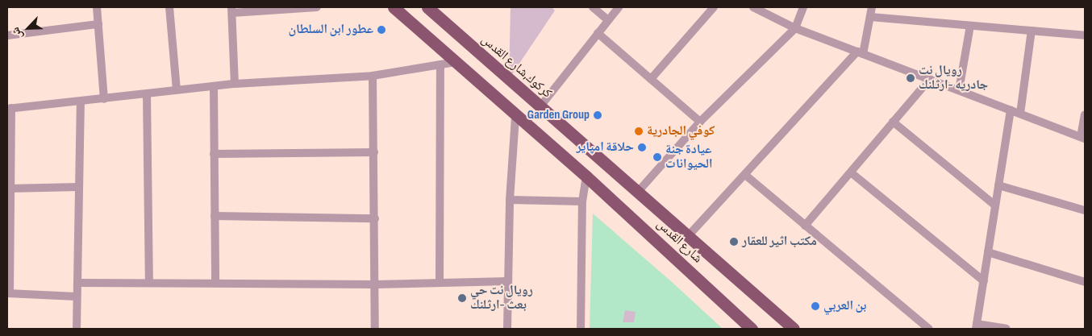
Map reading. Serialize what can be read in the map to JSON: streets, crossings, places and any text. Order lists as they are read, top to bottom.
{
  "streets": {
    "main road": ["كركوك,شارع القدس", "شارع القدس"]
  },
  "crossings": [
    ["كركوك,شارع القدس", "شارع القدس"]
  ],
  "places": [
    "عطور ابن السلطان",
    "رويال نت جادريه -ارثلنك",
    "Garden Group",
    "كوفي الجادرية",
    "حلاقة امپاير",
    "عيادة جنة الحيوانات",
    "مكتب اثير للعقار",
    "رويال نت حي بعث -ارثلنك",
    "بن العربي"
  ],
  "north": "bottom left"
}
